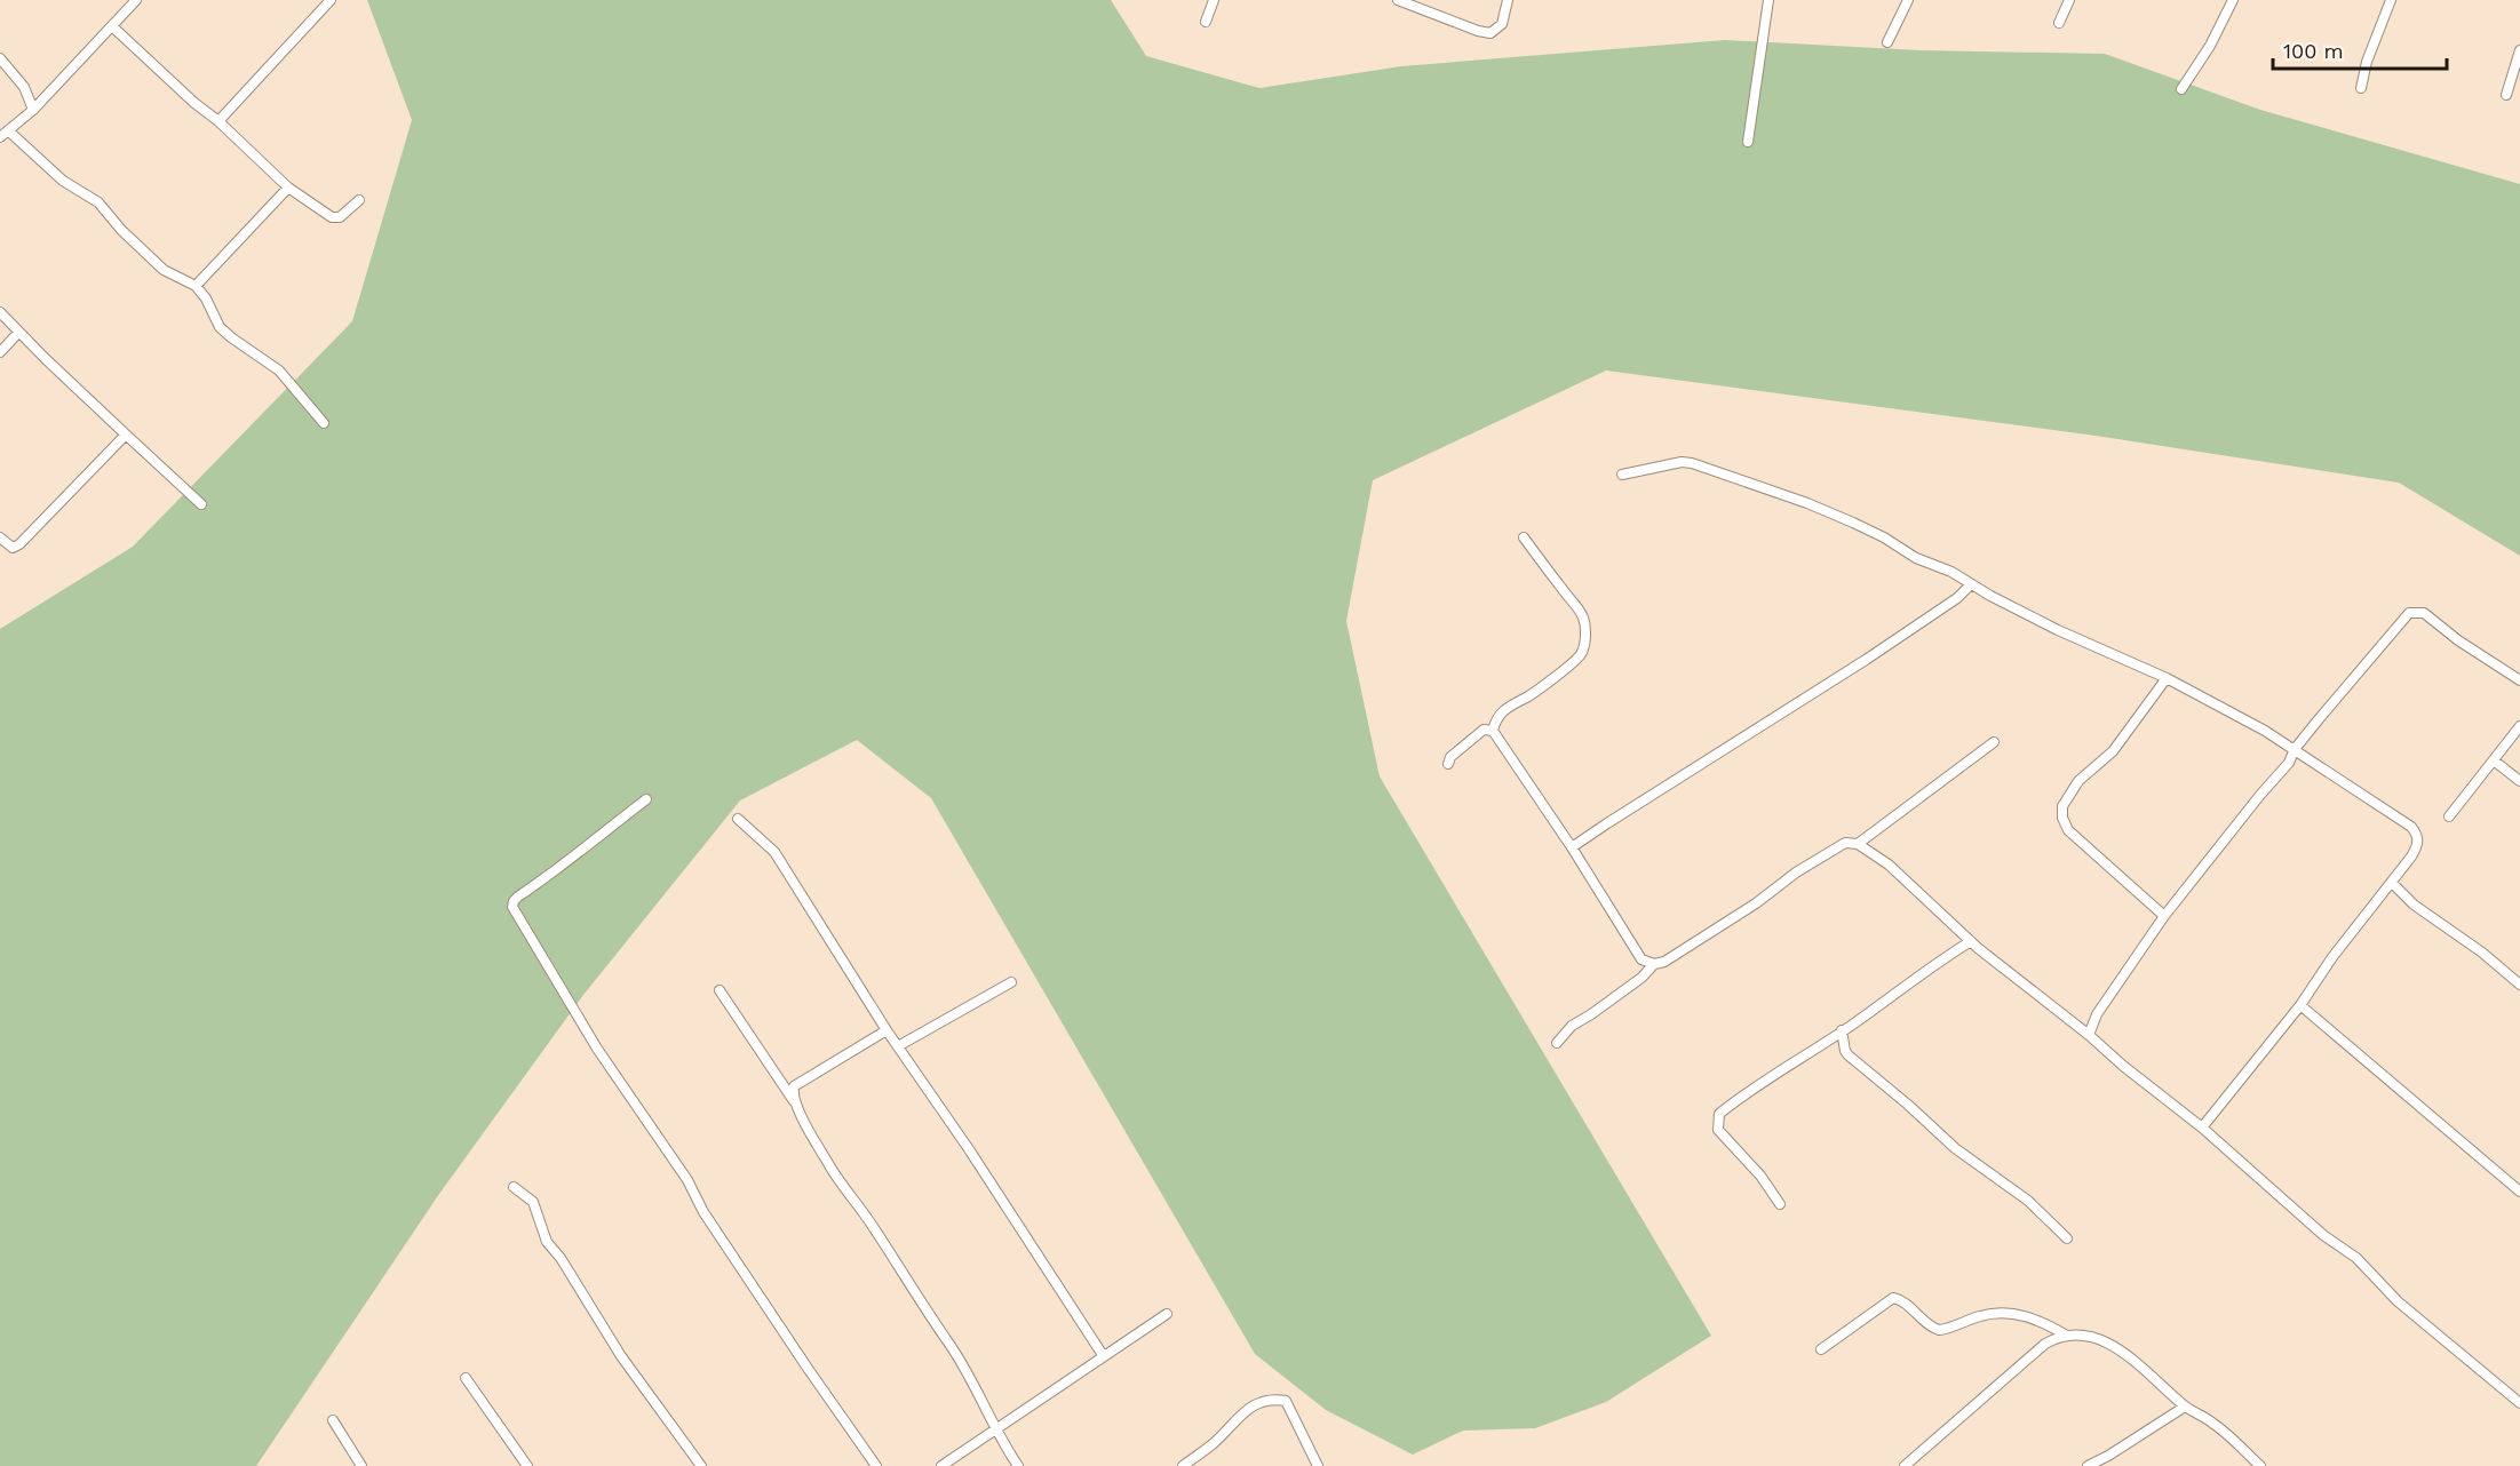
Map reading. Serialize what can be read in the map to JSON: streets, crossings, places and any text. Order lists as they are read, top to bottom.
{
  "scale_bar": "100 m"
}
